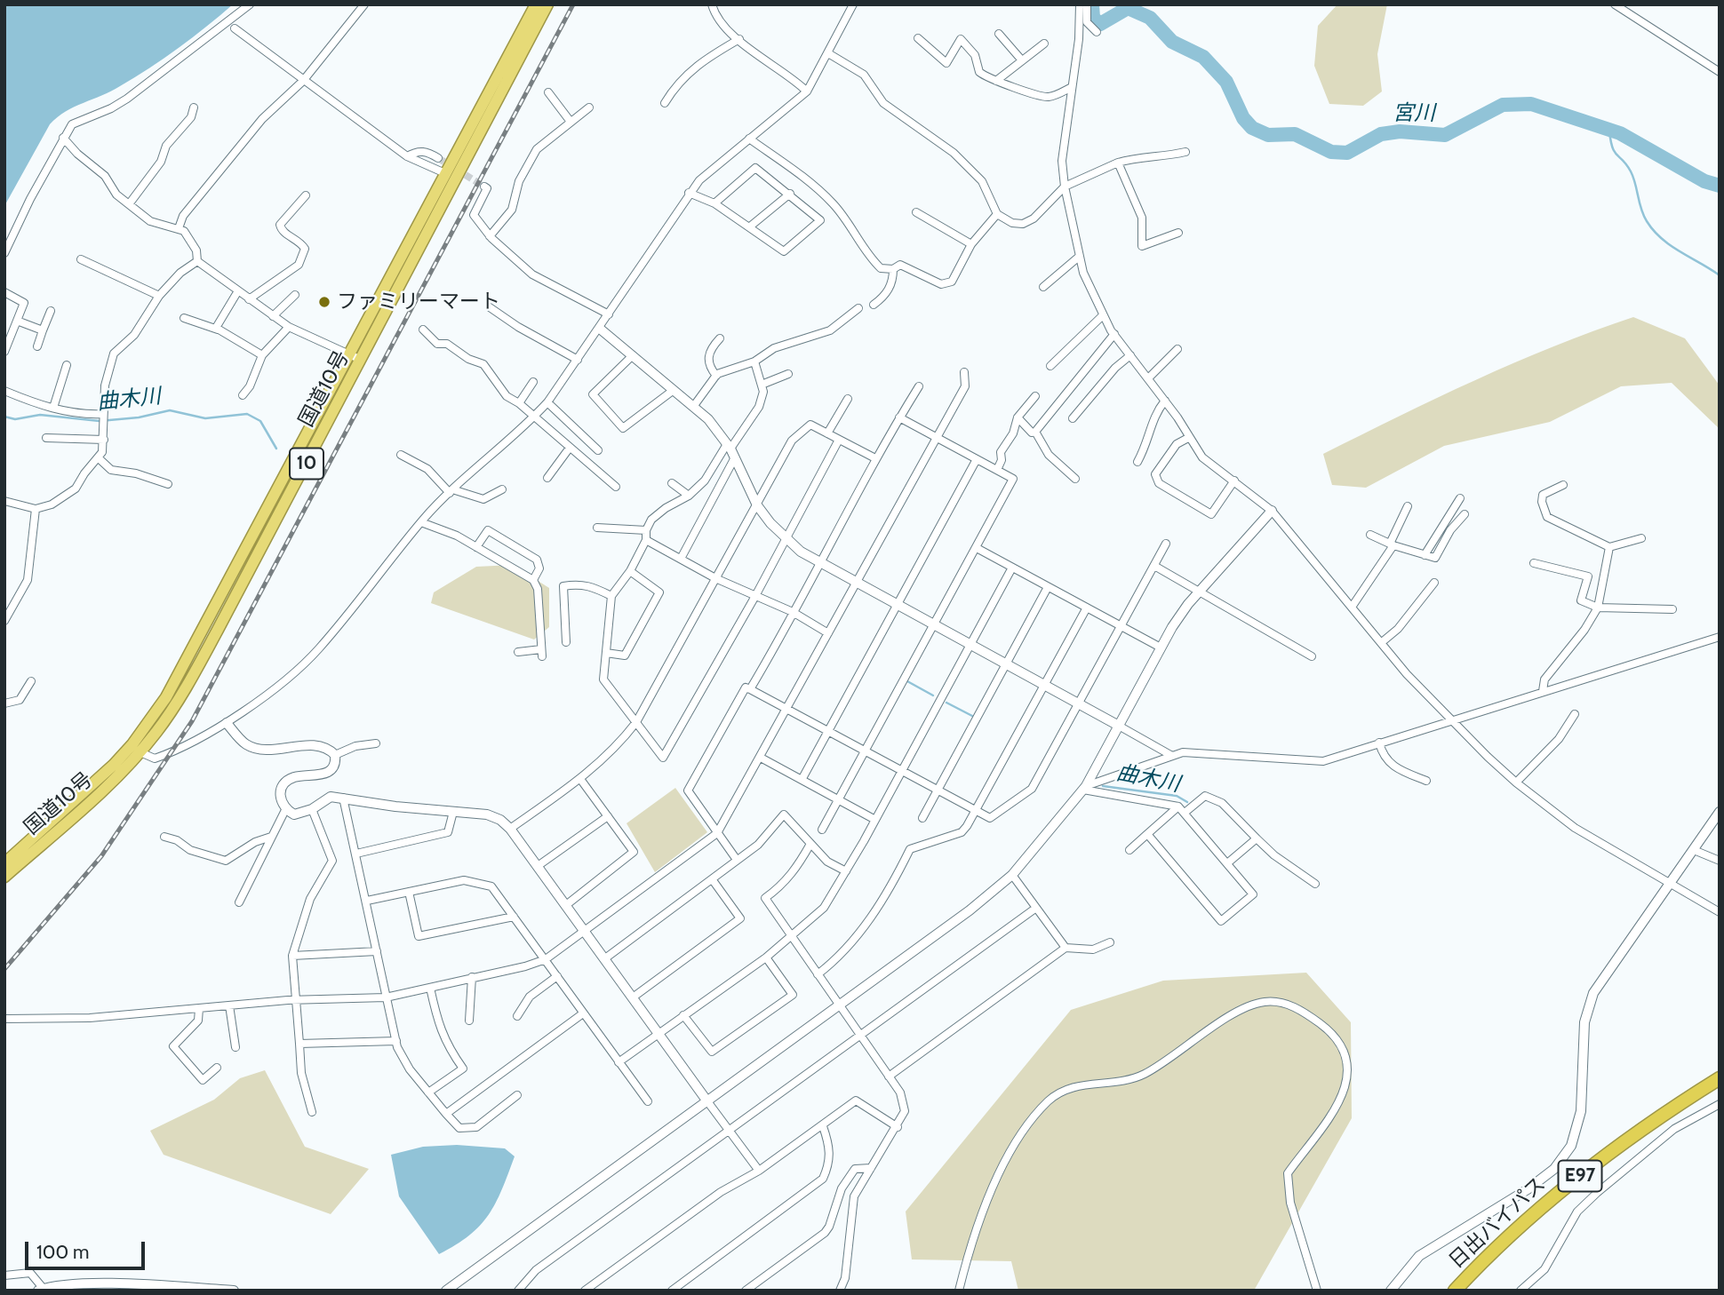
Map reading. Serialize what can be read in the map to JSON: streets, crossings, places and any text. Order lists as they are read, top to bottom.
{
  "streets": {
    "highway": [
      "国道10号",
      "10",
      "E97",
      "日出バイパス"
    ]
  },
  "water": ["宮川", "曲木川"],
  "places": ["ファミリーマート"],
  "scale_bar": "100 m"
}
